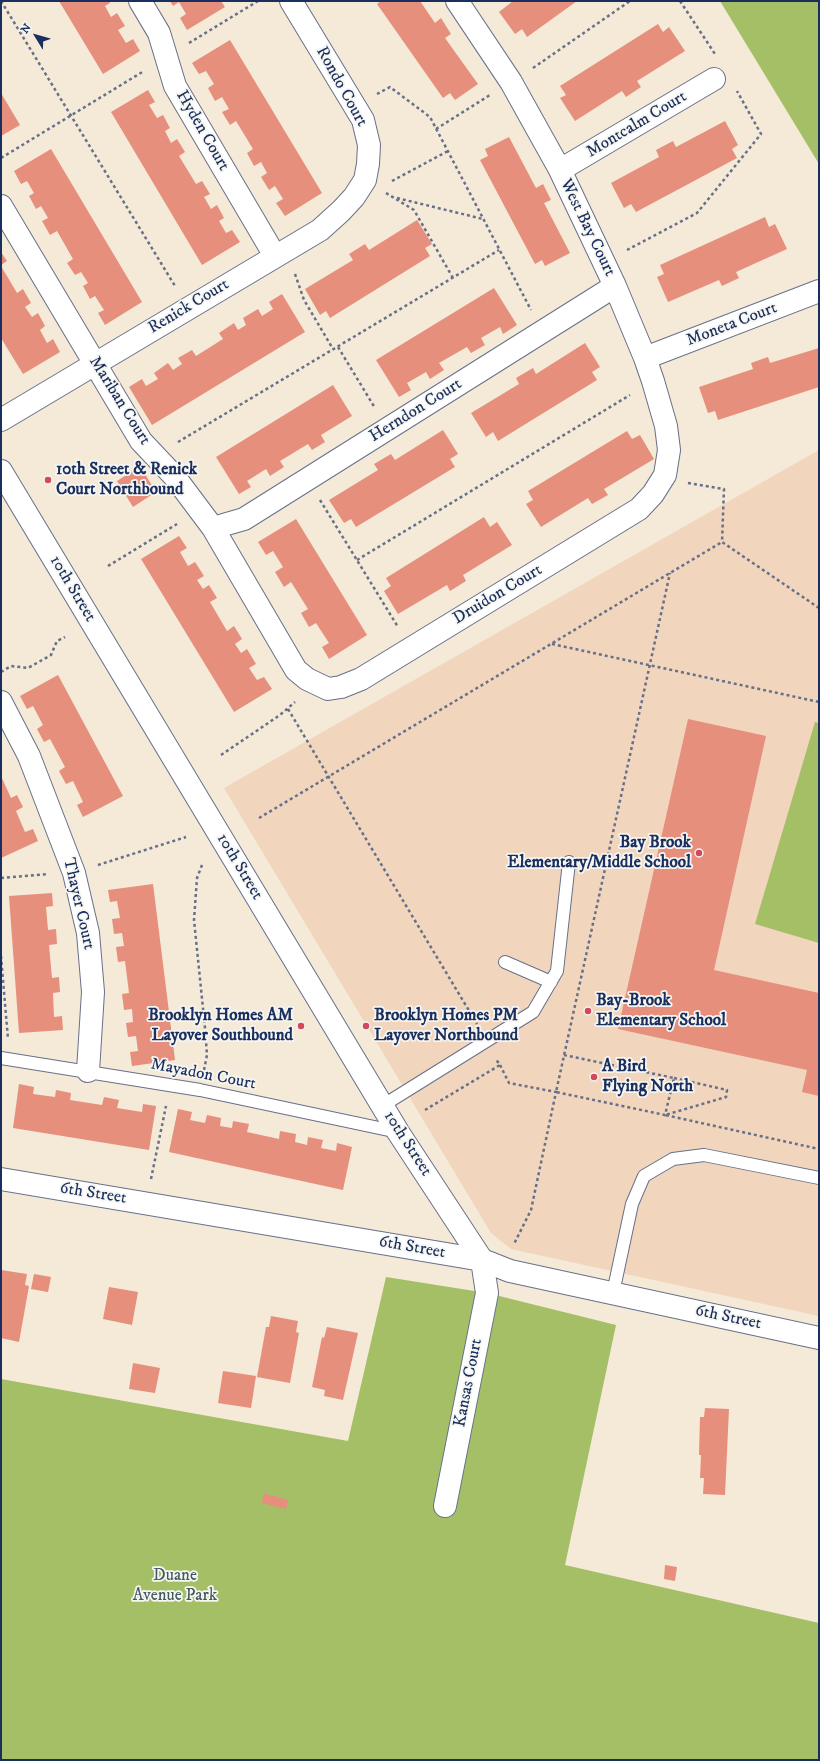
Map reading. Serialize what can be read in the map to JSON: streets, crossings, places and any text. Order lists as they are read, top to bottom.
{
  "streets": {
    "street": [
      "Rondo Court",
      "Montcalm Court",
      "Hyden Court",
      "West Bay Court",
      "Renick Court",
      "Moneta Court",
      "Mariban Court",
      "Herndon Court",
      "10th Street",
      "Druidon Court",
      "Thayer Court",
      "6th Street",
      "Kansas Court"
    ],
    "lane": ["Mayadon Court"]
  },
  "crossings": [
    ["Rondo Court", "Renick Court"],
    ["Montcalm Court", "West Bay Court"],
    ["Hyden Court", "Renick Court"],
    ["West Bay Court", "Moneta Court"],
    ["West Bay Court", "Herndon Court"],
    ["West Bay Court", "Druidon Court"],
    ["Renick Court", "Mariban Court"],
    ["Mariban Court", "Herndon Court"],
    ["Mariban Court", "Druidon Court"],
    ["10th Street", "Mayadon Court"],
    ["10th Street", "6th Street"],
    ["10th Street", "Kansas Court"],
    ["Thayer Court", "Mayadon Court"],
    ["6th Street", "Kansas Court"]
  ],
  "parks": ["Duane Avenue Park"],
  "places": [
    "10th Street & Renick Court Northbound",
    "Bay Brook Elementary/Middle School",
    "Bay-Brook Elementary School",
    "Brooklyn Homes AM Layover Southbound",
    "Brooklyn Homes PM Layover Northbound",
    "A Bird Flying North"
  ],
  "north": "top left"
}
